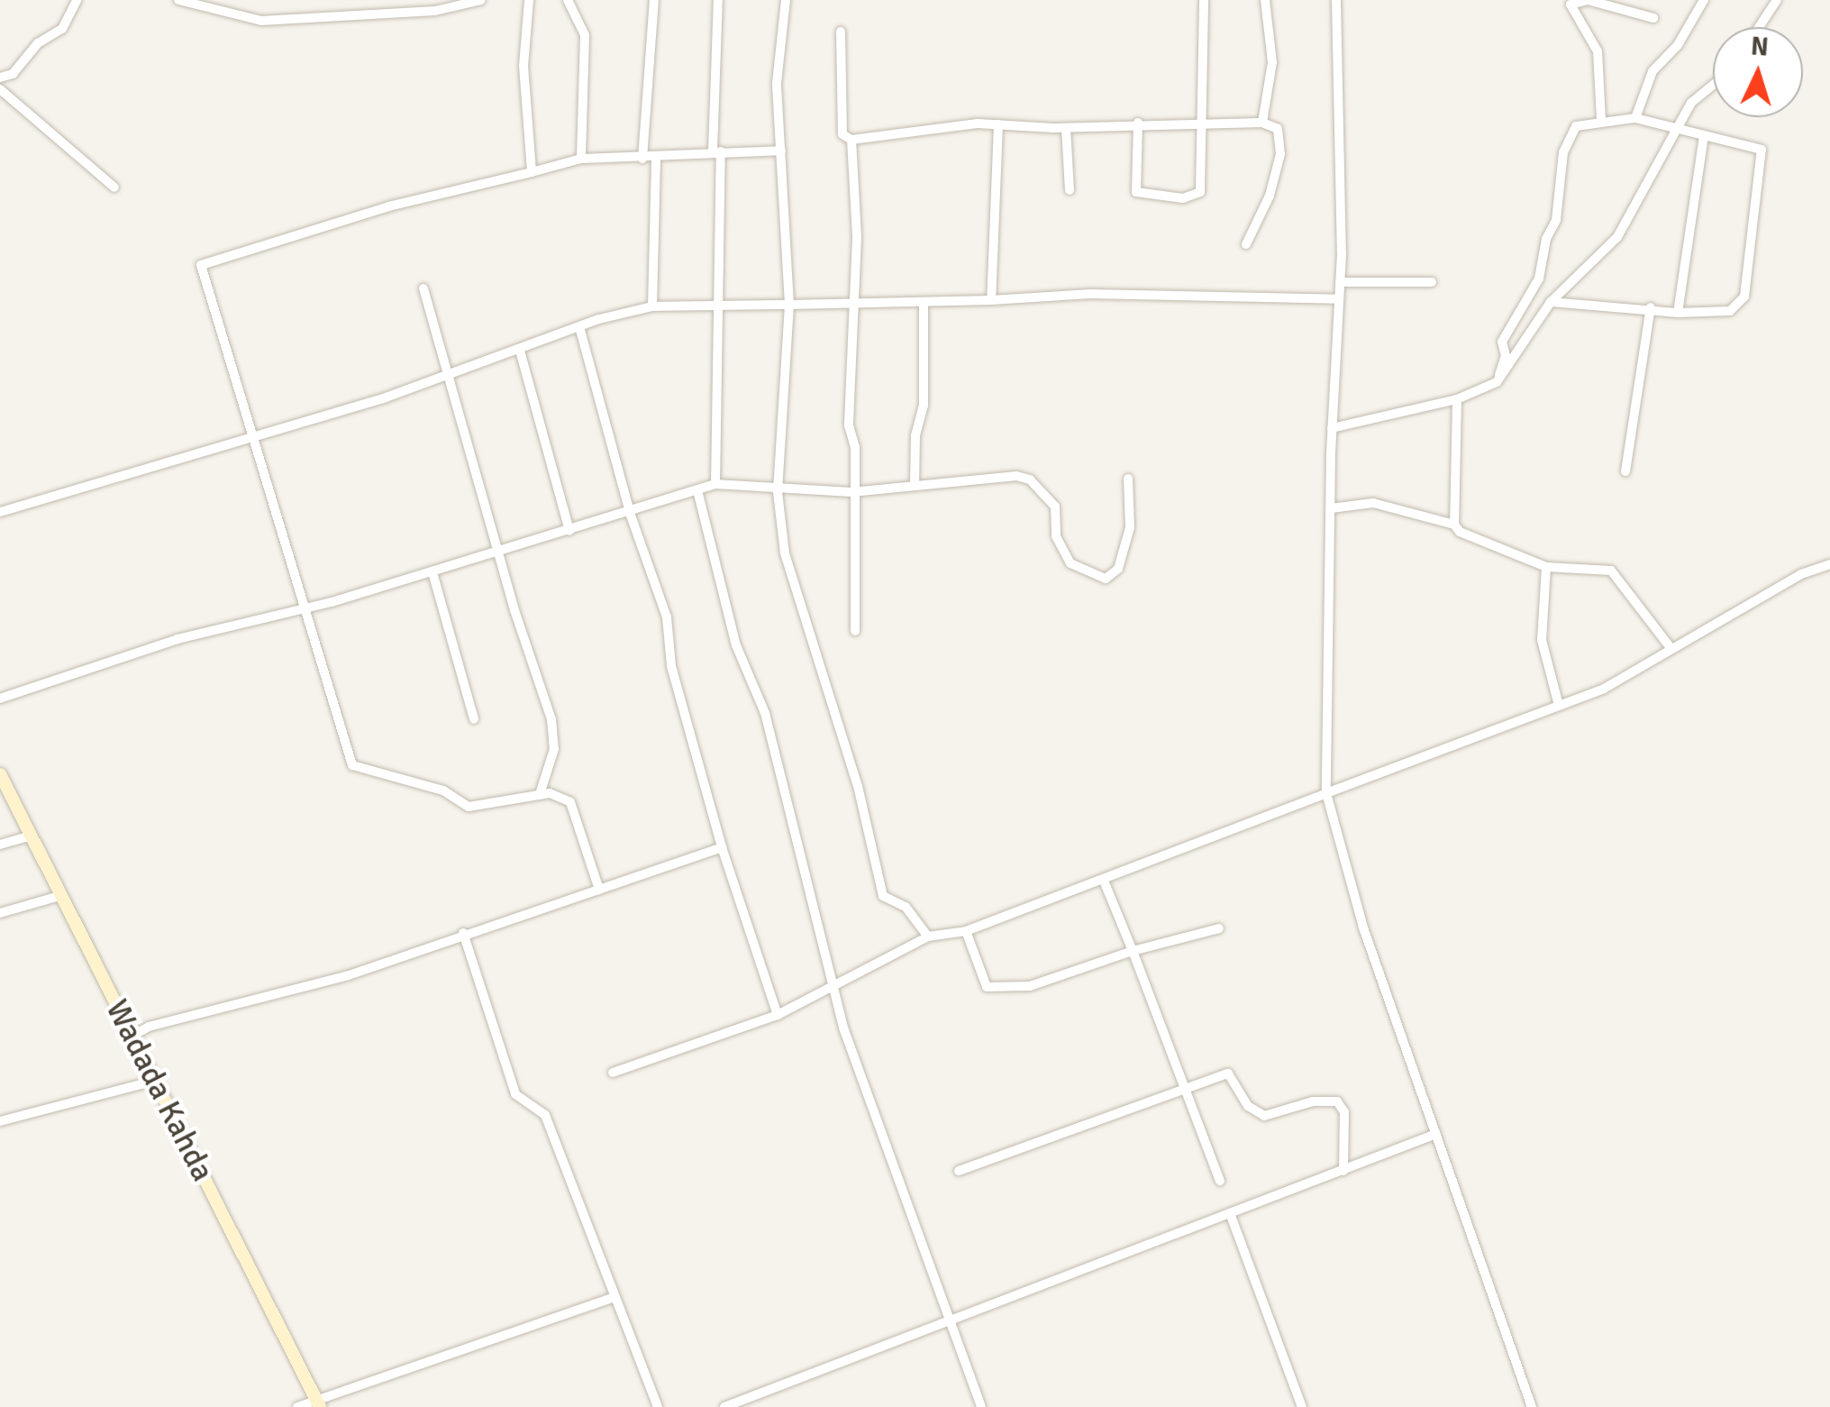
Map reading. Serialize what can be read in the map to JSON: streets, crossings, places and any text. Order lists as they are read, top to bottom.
{
  "streets": {
    "main road": ["Wadada Kahda"]
  },
  "north": "top"
}
